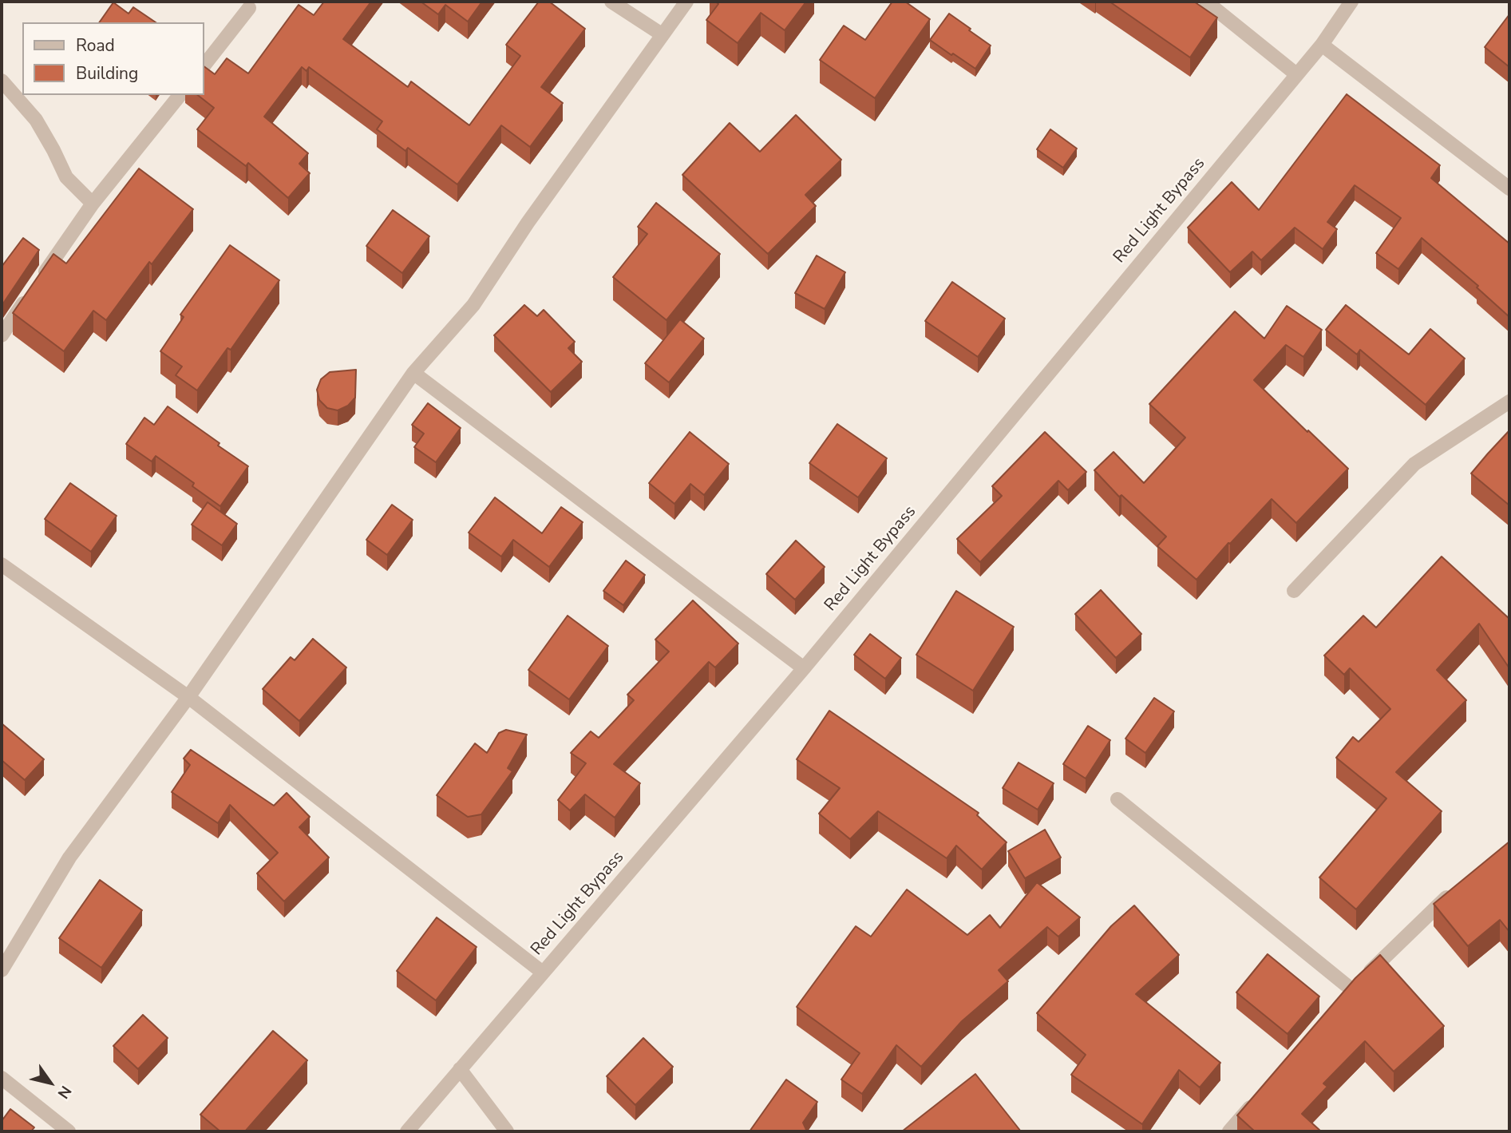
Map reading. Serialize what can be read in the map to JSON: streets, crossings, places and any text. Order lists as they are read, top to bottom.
{
  "streets": {
    "street": ["Red Light Bypass"]
  },
  "legend": ["Road", "Building"],
  "north": "bottom right"
}
